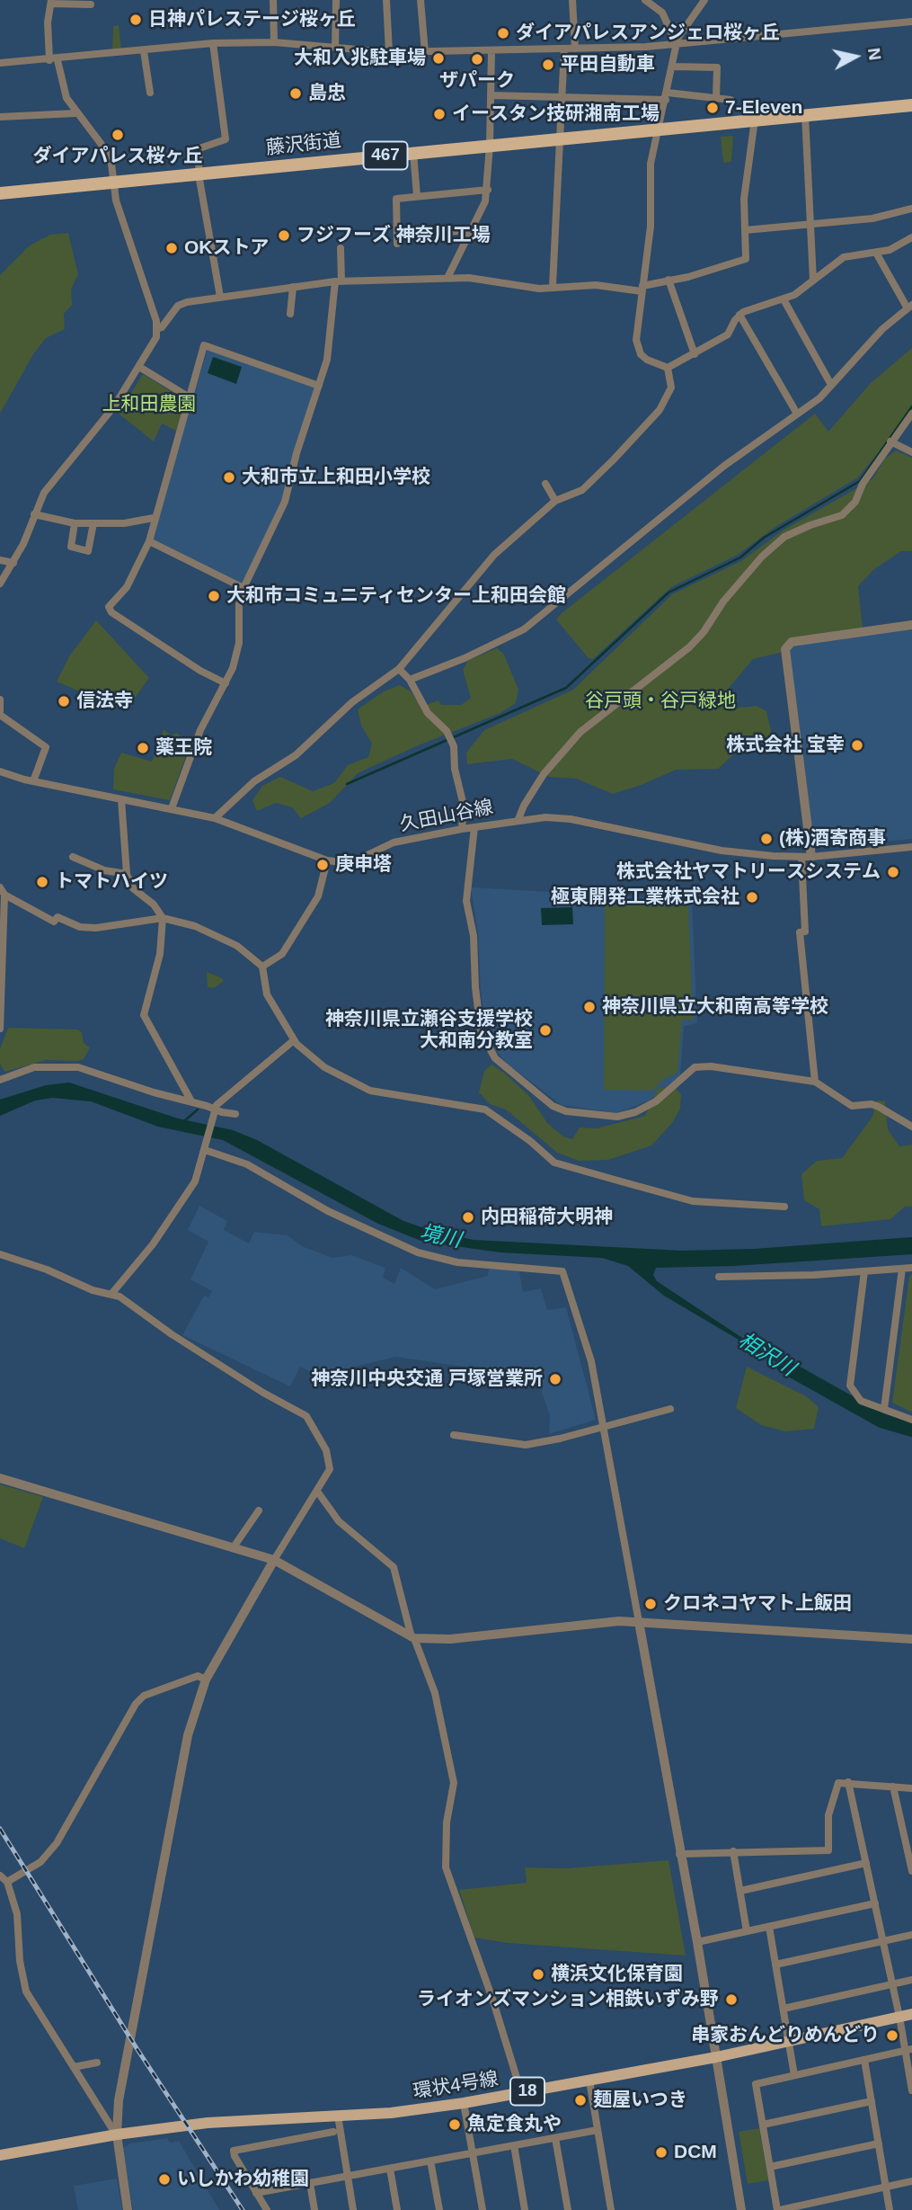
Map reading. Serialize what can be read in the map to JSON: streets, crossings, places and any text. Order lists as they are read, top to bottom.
{
  "streets": {
    "highway": ["藤沢街道", "467"],
    "main road": ["環状4号線", "18"],
    "street": ["久田山谷線"]
  },
  "water": ["境川", "相沢川"],
  "parks": ["上和田農園", "谷戸頭・谷戸緑地"],
  "places": [
    "日神パレステージ桜ヶ丘",
    "ダイアパレスアンジェロ桜ヶ丘",
    "大和入兆駐車場",
    "ザパーク",
    "平田自動車",
    "島忠",
    "7-Eleven",
    "イースタン技研湘南工場",
    "ダイアパレス桜ヶ丘",
    "フジフーズ 神奈川工場",
    "OKストア",
    "大和市立上和田小学校",
    "大和市コミュニティセンター上和田会館",
    "信法寺",
    "株式会社 宝幸",
    "薬王院",
    "(株)酒寄商事",
    "庚申塔",
    "株式会社ヤマトリースシステム",
    "トマトハイツ",
    "極東開発工業株式会社",
    "神奈川県立大和南高等学校",
    "神奈川県立瀬谷支援学校 大和南分教室",
    "内田稲荷大明神",
    "神奈川中央交通 戸塚営業所",
    "クロネコヤマト上飯田",
    "横浜文化保育園",
    "ライオンズマンション相鉄いずみ野",
    "串家おんどりめんどり",
    "麺屋いつき",
    "魚定食丸や",
    "DCM",
    "いしかわ幼稚園"
  ],
  "north": "right"
}
